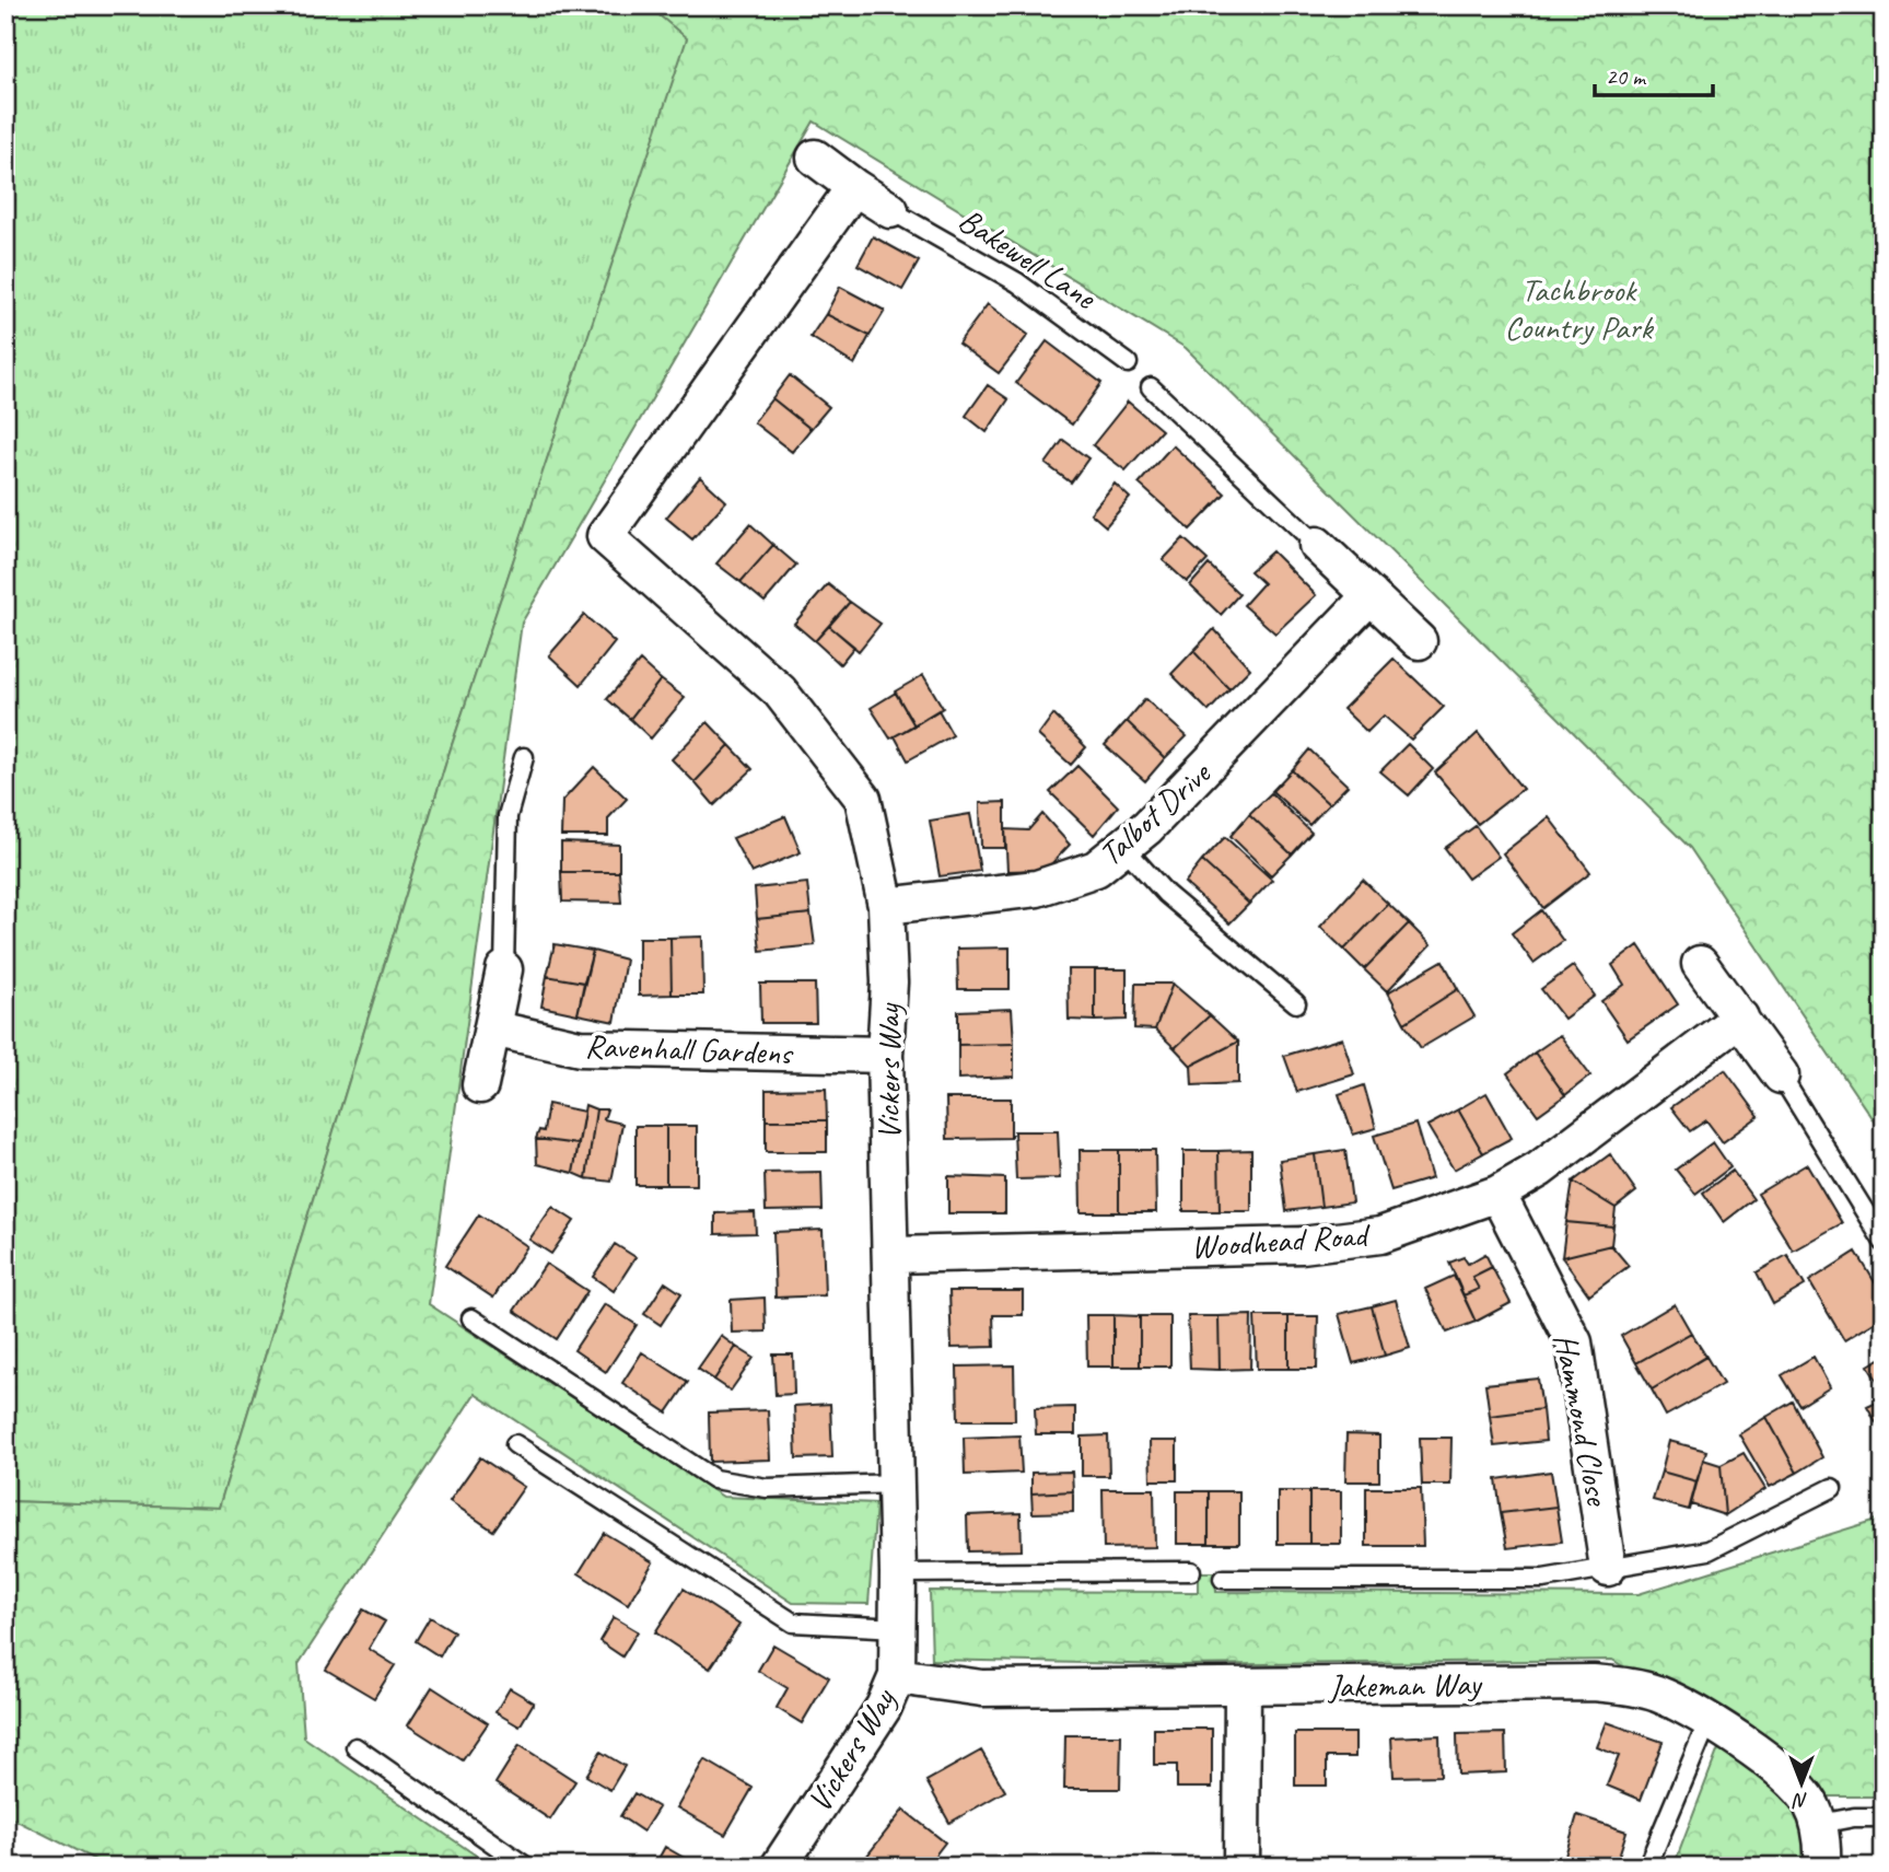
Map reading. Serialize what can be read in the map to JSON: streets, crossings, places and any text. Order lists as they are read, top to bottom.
{
  "streets": {
    "street": [
      "Talbot Drive",
      "Ravenhall Gardens",
      "Vickers Way",
      "Woodhead Road",
      "Hammond Close",
      "Jakeman Way"
    ],
    "lane": ["Bakewell Lane"]
  },
  "crossings": [
    ["Talbot Drive", "Vickers Way"],
    ["Ravenhall Gardens", "Vickers Way"],
    ["Vickers Way", "Woodhead Road"],
    ["Vickers Way", "Jakeman Way"],
    ["Woodhead Road", "Hammond Close"]
  ],
  "parks": ["Tachbrook Country Park"],
  "scale_bar": "20 m",
  "north": "bottom"
}
